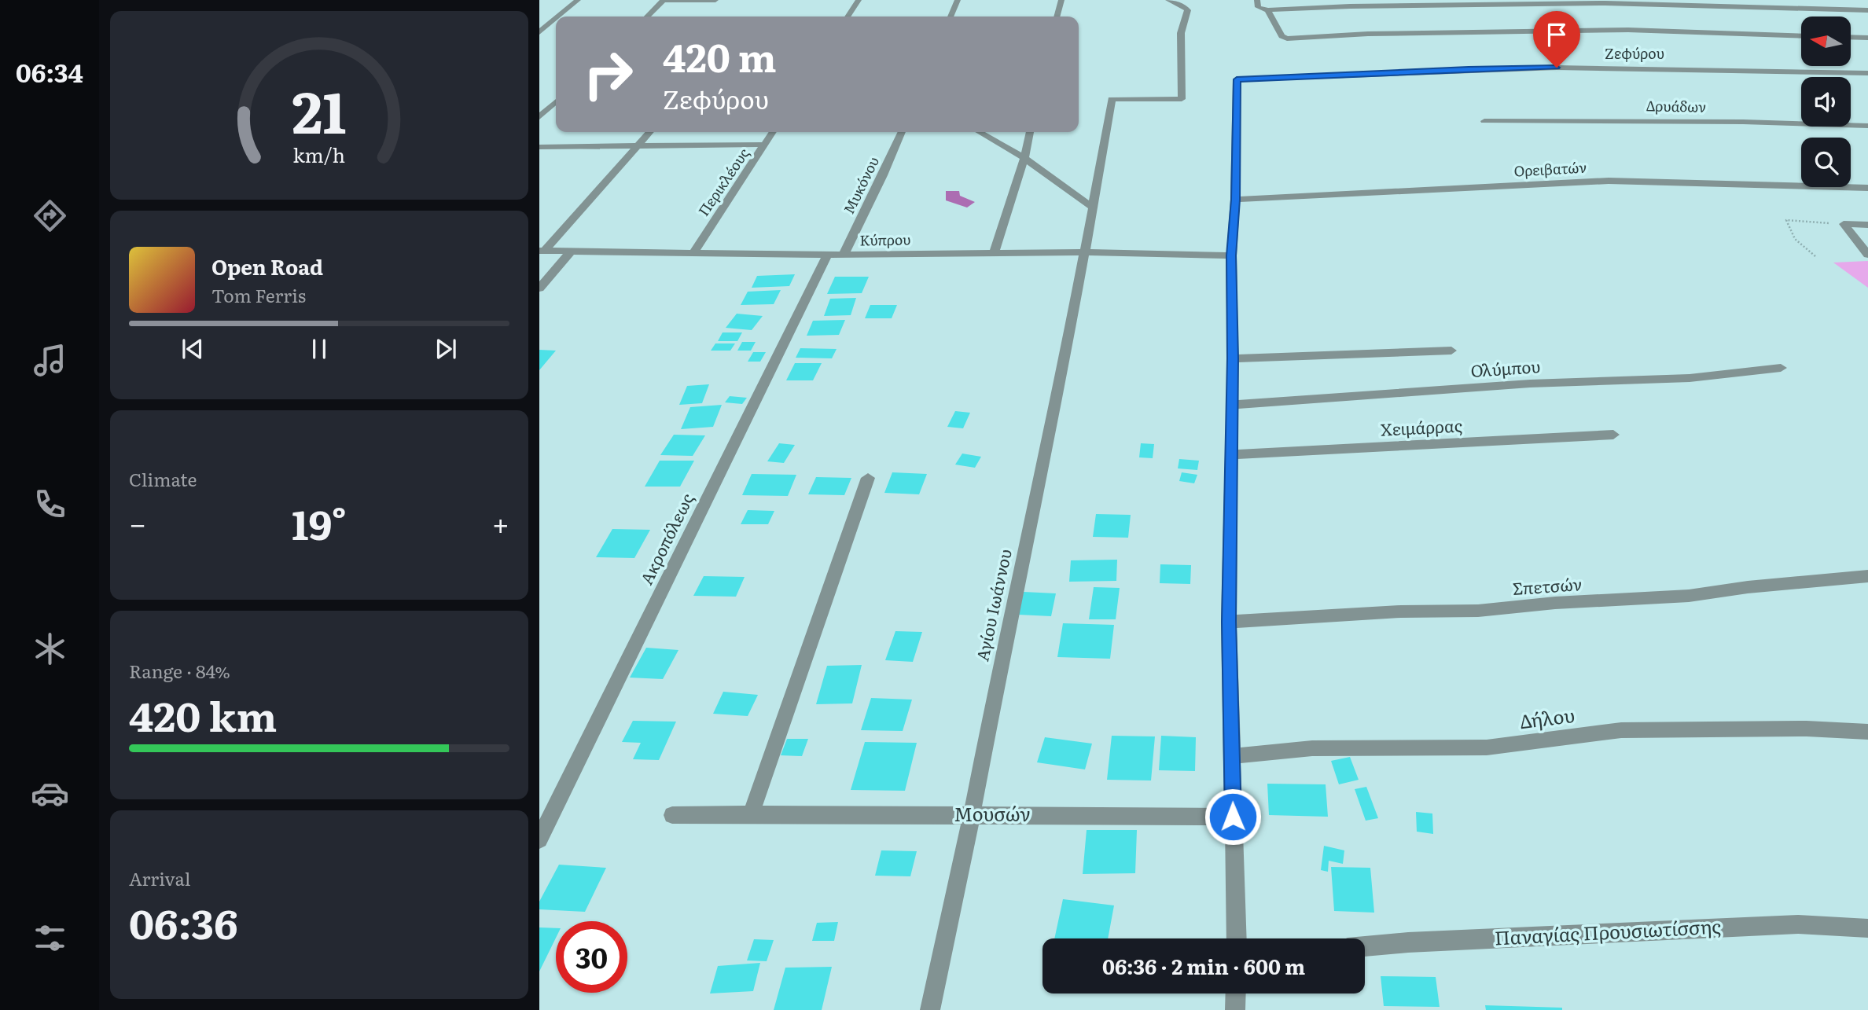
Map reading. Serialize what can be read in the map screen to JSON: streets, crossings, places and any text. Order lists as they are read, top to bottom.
{
  "streets": {
    "street": [
      "Ζεφύρου",
      "Δρυάδων",
      "Ορειβατών",
      "Περικλέους",
      "Μυκόνου",
      "Κύπρου",
      "Ολύμπου",
      "Χειμάρρας",
      "Ακροπόλεως",
      "Σπετσών",
      "Αγίου Ιωάννου",
      "Δήλου",
      "Μουσών",
      "Παναγίας Προυσιωτίσσης"
    ]
  },
  "crossings": [
    ["Ζεφύρου", "Ορειβατών"],
    ["Περικλέους", "Κύπρου"],
    ["Μυκόνου", "Κύπρου"],
    ["Κύπρου", "Ακροπόλεως"],
    ["Κύπρου", "Αγίου Ιωάννου"],
    ["Αγίου Ιωάννου", "Μουσών"]
  ],
  "north": "left",
  "page": {
    "tabs": "06:34",
    "turn": ["420 m", "Ζεφύρου"],
    "song": ["Open Road", "Tom Ferris"],
    "tile": [
      "Climate",
      ["Range · 84%", "420 km"],
      ["Arrival", "06:36"]
    ],
    "heat": ["−", "19°", "+"],
    "limit": "30",
    "trip": "06:36 · 2 min · 600 m",
    "gauge": ["21", "km/h"]
  }
}
